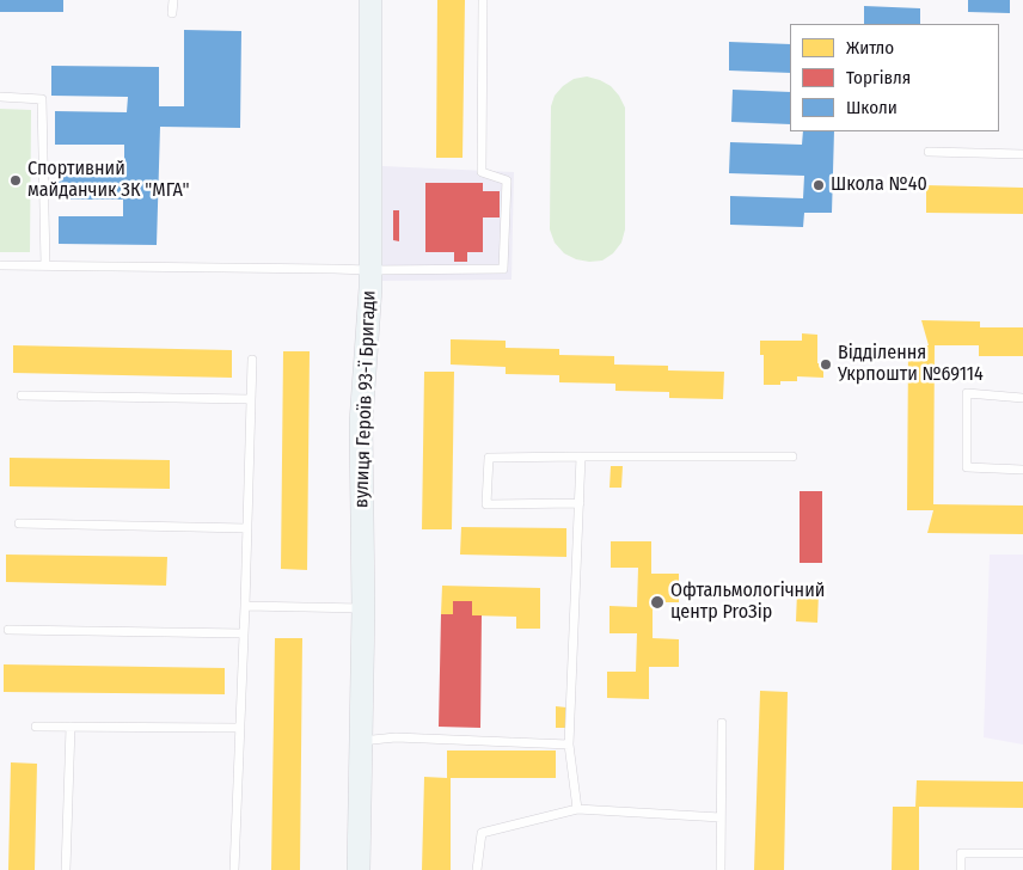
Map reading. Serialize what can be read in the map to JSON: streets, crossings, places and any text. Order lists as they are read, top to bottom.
{
  "streets": {
    "street": ["вулиця Героїв 93-ї Бригади"]
  },
  "places": [
    "Спортивний майданчик ЗК \"МГА\"",
    "Школа №40",
    "Відділення Укрпошти №69114",
    "Офтальмологічний центр ProЗір"
  ],
  "legend": ["Житло", "Торгівля", "Школи"]
}
